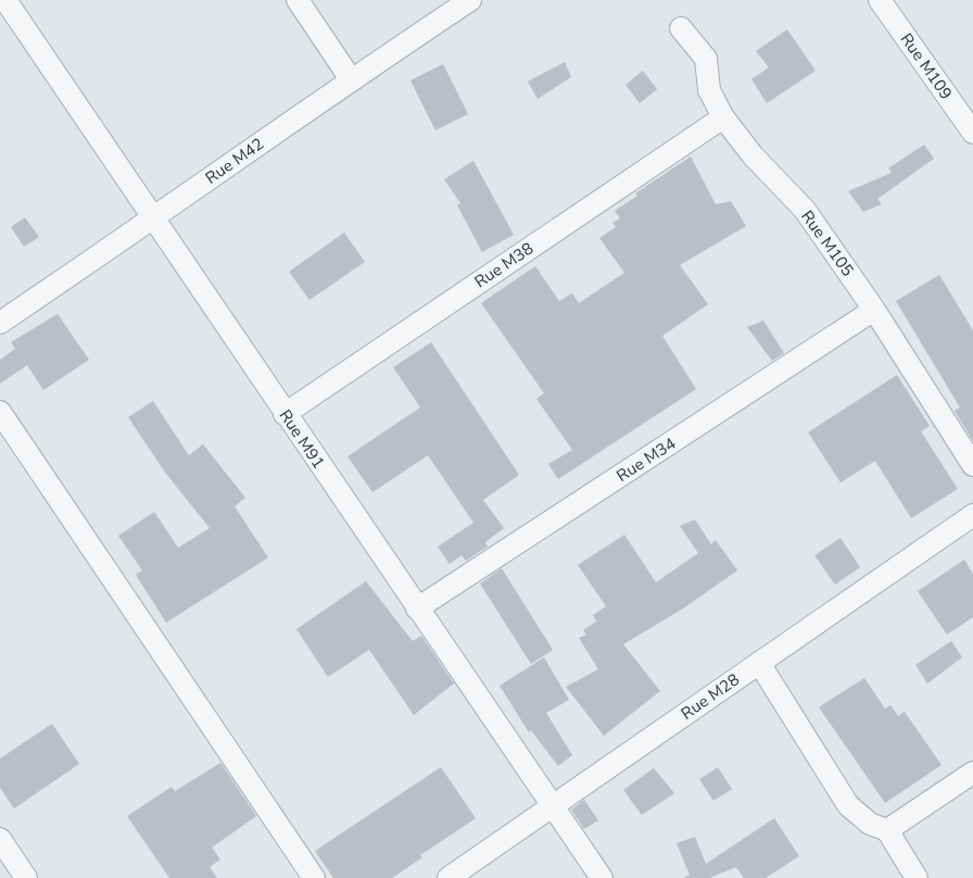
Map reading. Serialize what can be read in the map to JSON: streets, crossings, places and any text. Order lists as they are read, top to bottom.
{
  "streets": {
    "street": [
      "Rue M109",
      "Rue M42",
      "Rue M105",
      "Rue M38",
      "Rue M91",
      "Rue M34",
      "Rue M28"
    ]
  },
  "crossings": [
    ["Rue M42", "Rue M91"],
    ["Rue M105", "Rue M38"],
    ["Rue M105", "Rue M34"],
    ["Rue M38", "Rue M91"],
    ["Rue M91", "Rue M34"],
    ["Rue M91", "Rue M28"]
  ]
}
